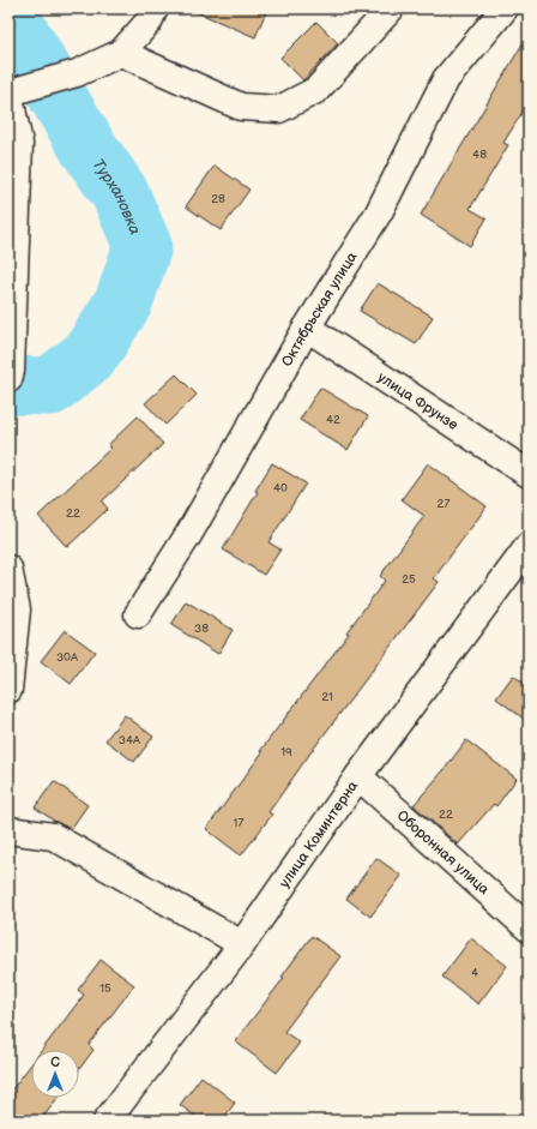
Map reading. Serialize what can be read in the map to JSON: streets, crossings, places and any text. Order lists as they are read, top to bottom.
{
  "streets": {
    "street": [
      "Октябрьская улица",
      "улица Фрунзе",
      "улица Коминтерна",
      "Оборонная улица"
    ]
  },
  "crossings": [
    ["Октябрьская улица", "улица Фрунзе"],
    ["улица Коминтерна", "Оборонная улица"]
  ],
  "water": ["Турхановка"],
  "house_numbers": [
    "48",
    "28",
    "42",
    "40",
    "27",
    "22",
    "25",
    "38",
    "30А",
    "21",
    "34А",
    "19",
    "22",
    "17",
    "4",
    "15"
  ],
  "north": "top"
}
